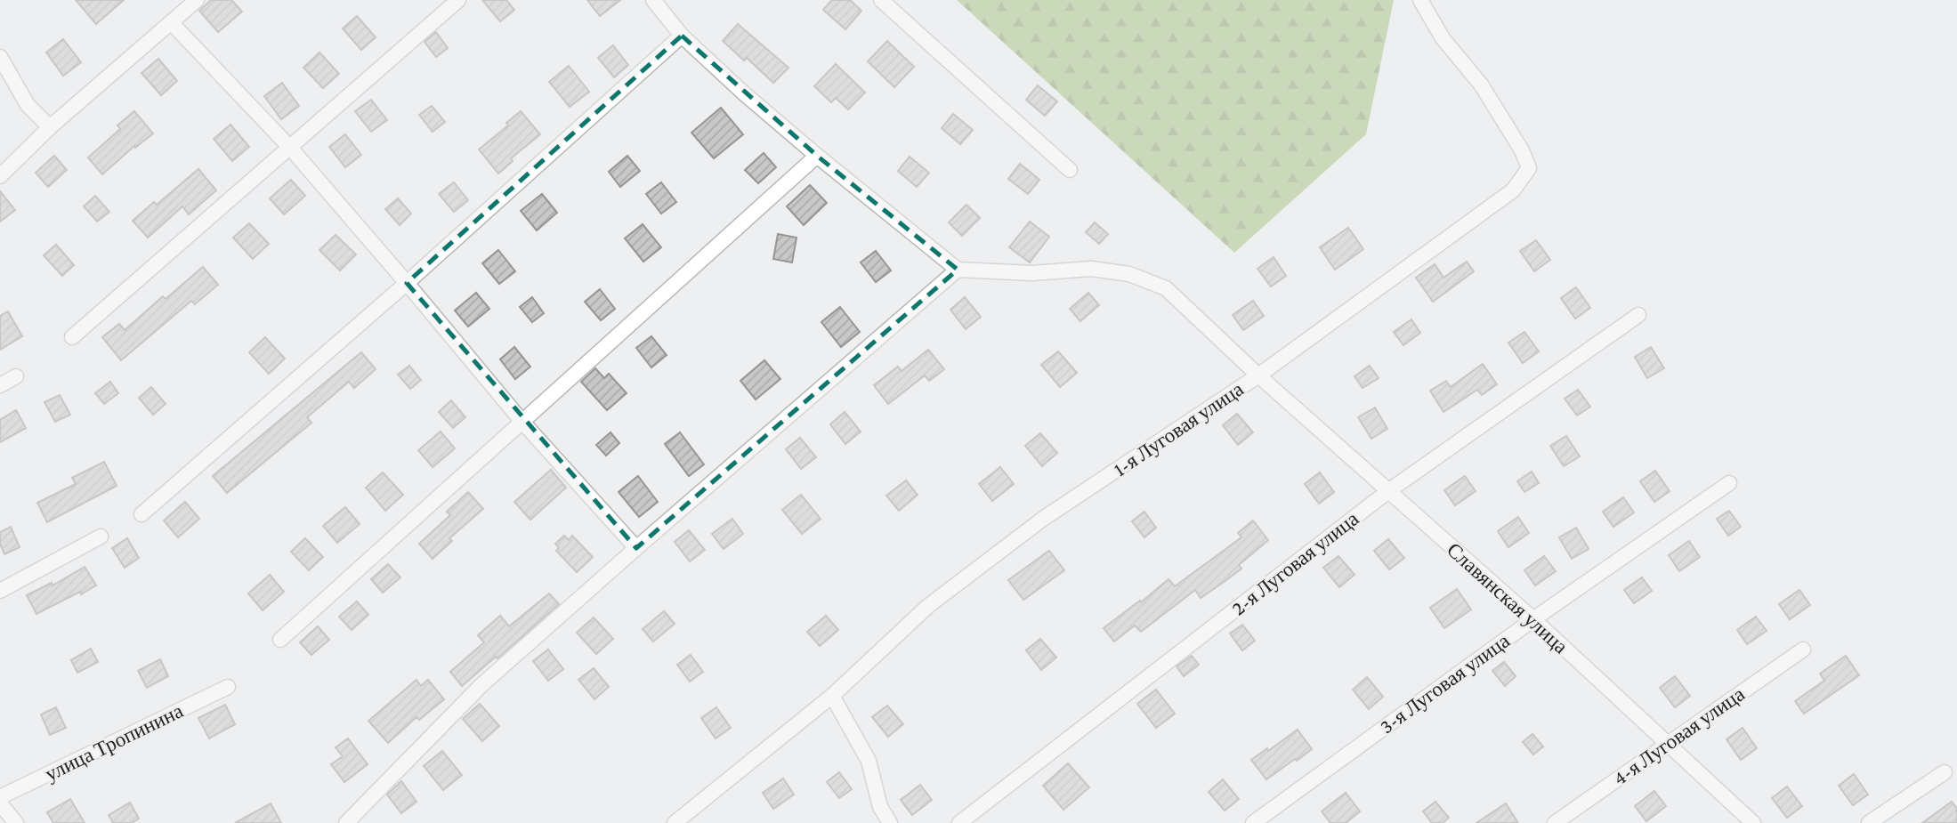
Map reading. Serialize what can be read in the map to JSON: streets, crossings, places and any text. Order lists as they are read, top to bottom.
{
  "streets": {
    "street": [
      "1-я Луговая улица",
      "2-я Луговая улица",
      "Славянская улица",
      "3-я Луговая улица",
      "4-я Луговая улица",
      "улица Тропинина"
    ]
  },
  "crossings": [
    ["1-я Луговая улица", "Славянская улица"],
    ["2-я Луговая улица", "Славянская улица"],
    ["Славянская улица", "3-я Луговая улица"],
    ["Славянская улица", "4-я Луговая улица"]
  ]
}
